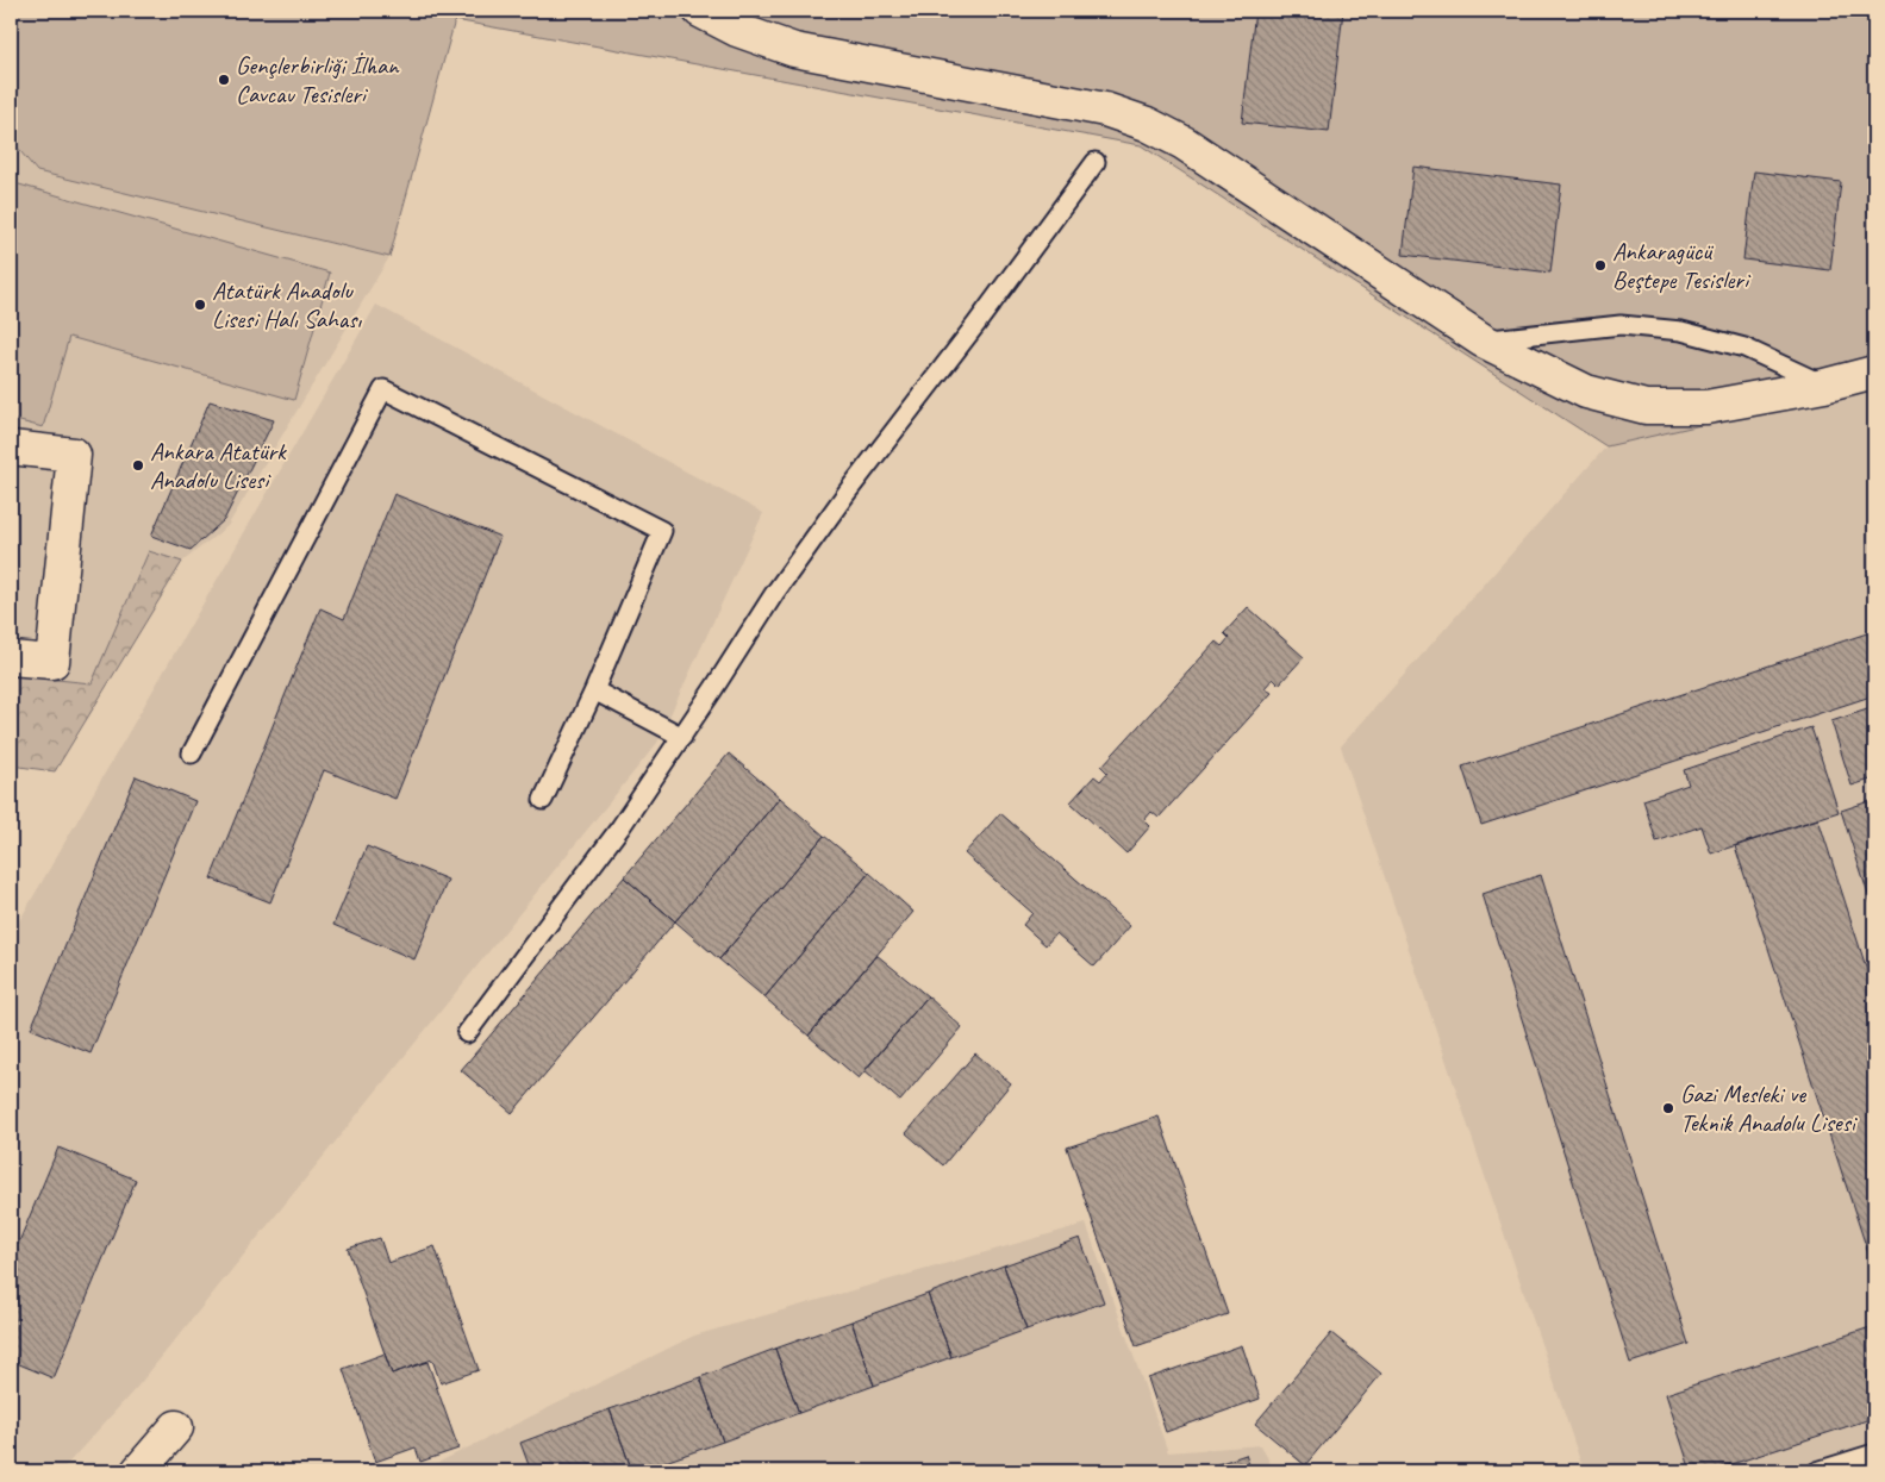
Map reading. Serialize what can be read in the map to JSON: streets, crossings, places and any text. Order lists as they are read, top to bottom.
{
  "places": [
    "Gençlerbirliği İlhan Cavcav Tesisleri",
    "Ankaragücü Beştepe Tesisleri",
    "Atatürk Anadolu Lisesi Halı Sahası",
    "Ankara Atatürk Anadolu Lisesi",
    "Gazi Mesleki ve Teknik Anadolu Lisesi"
  ]
}
